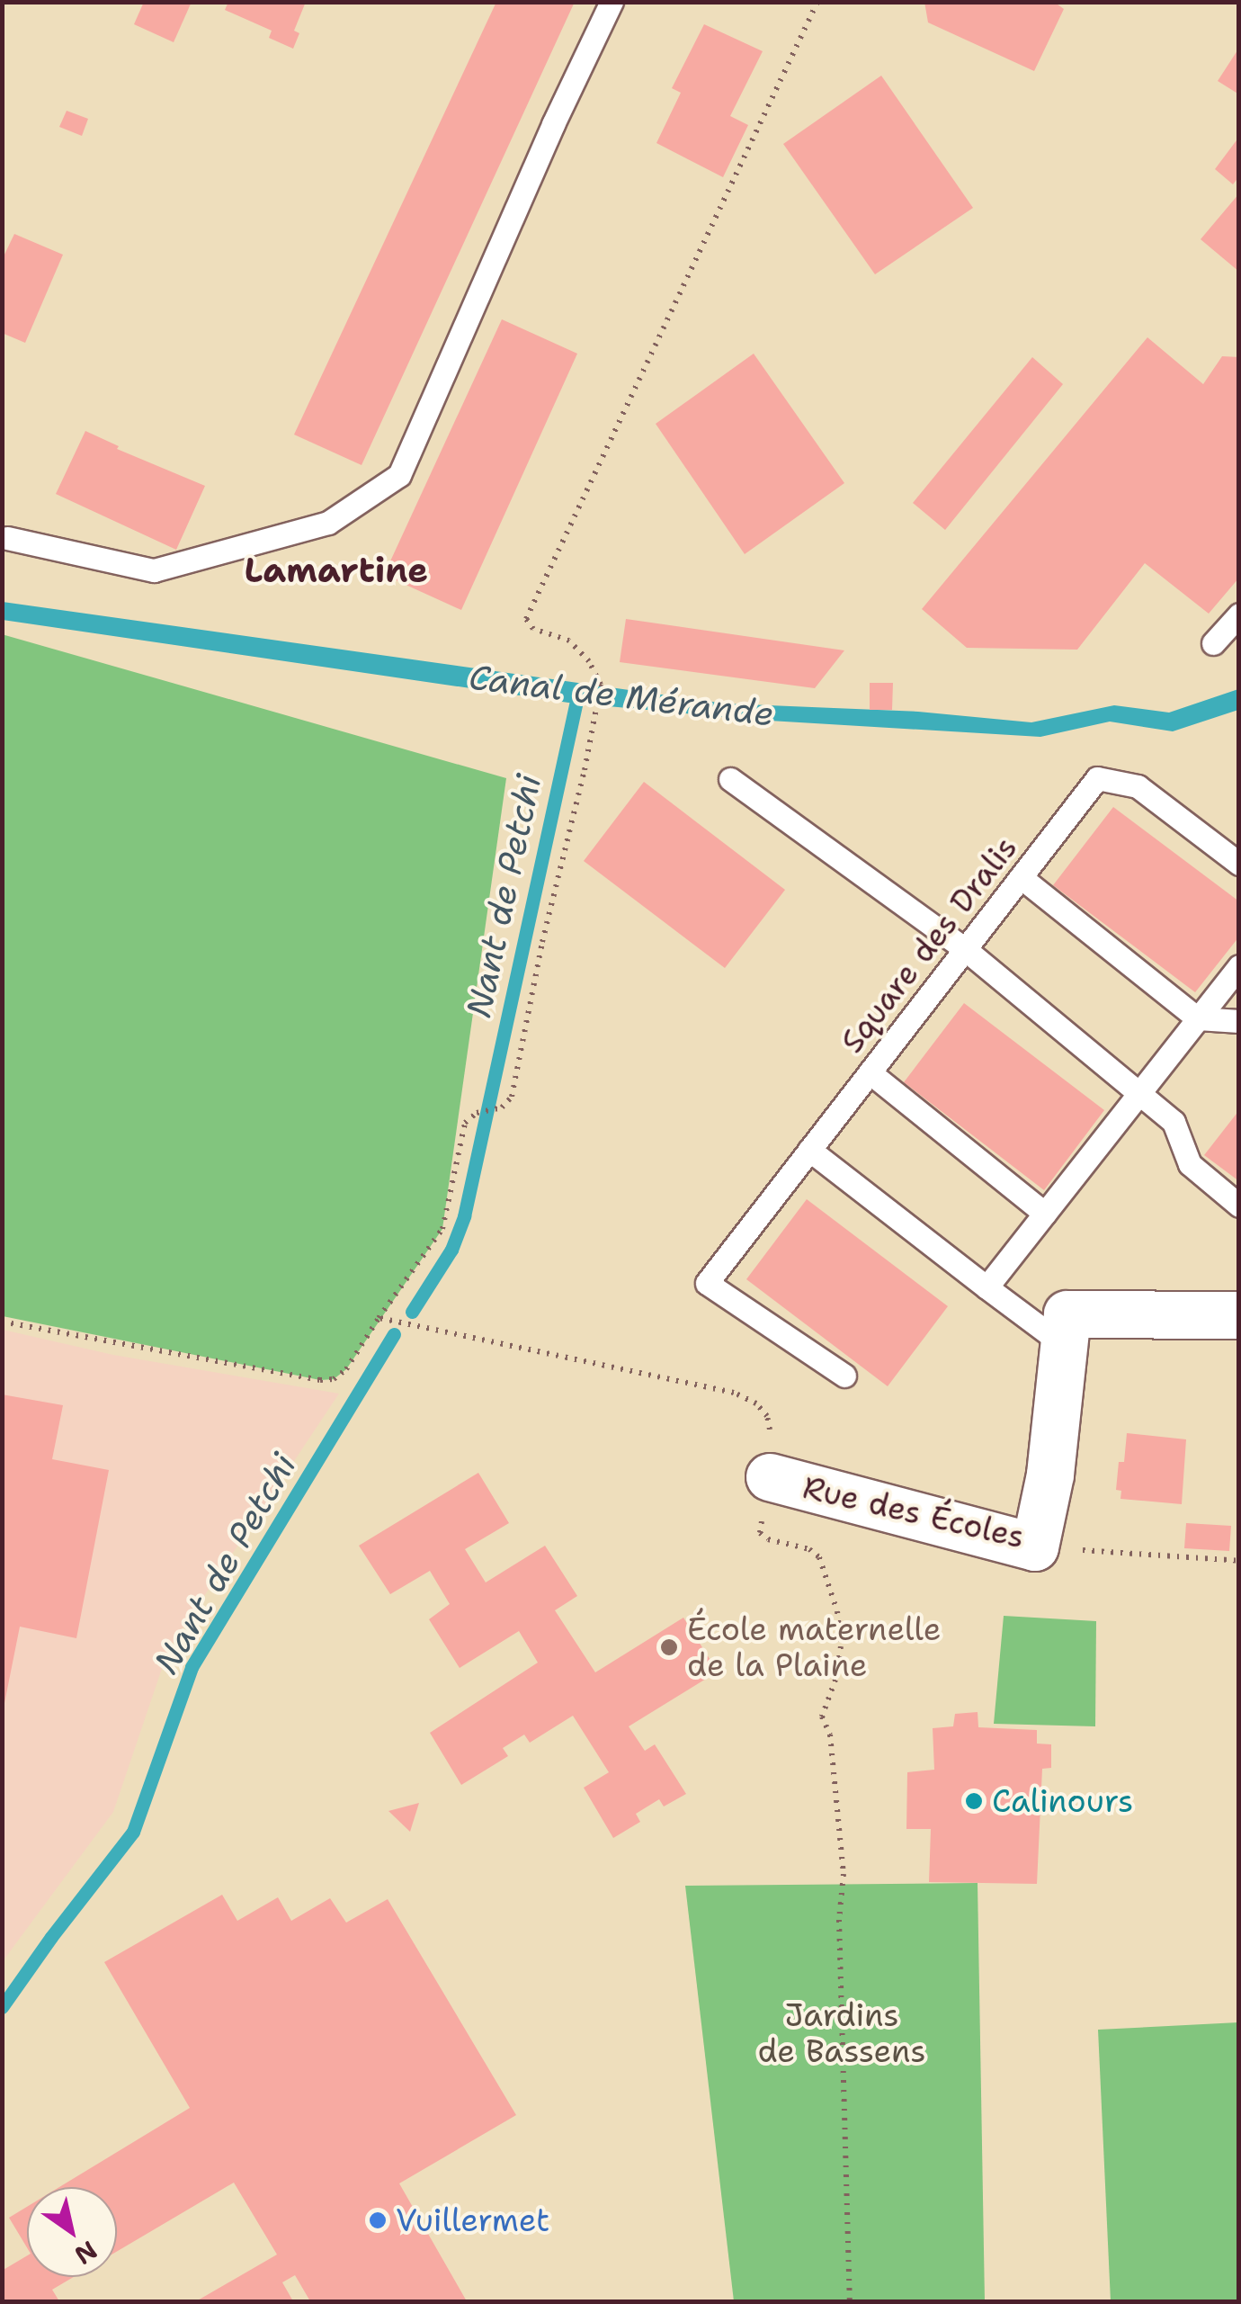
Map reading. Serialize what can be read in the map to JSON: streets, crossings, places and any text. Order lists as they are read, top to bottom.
{
  "streets": {
    "street": ["Rue des Écoles"],
    "lane": ["Square des Dralis"]
  },
  "districts": ["Lamartine"],
  "water": ["Canal de Mérande", "Nant de Petchi"],
  "parks": ["Jardins de Bassens"],
  "places": ["École maternelle de la Plaine", "Calinours", "Vuillermet"],
  "north": "bottom right"
}
